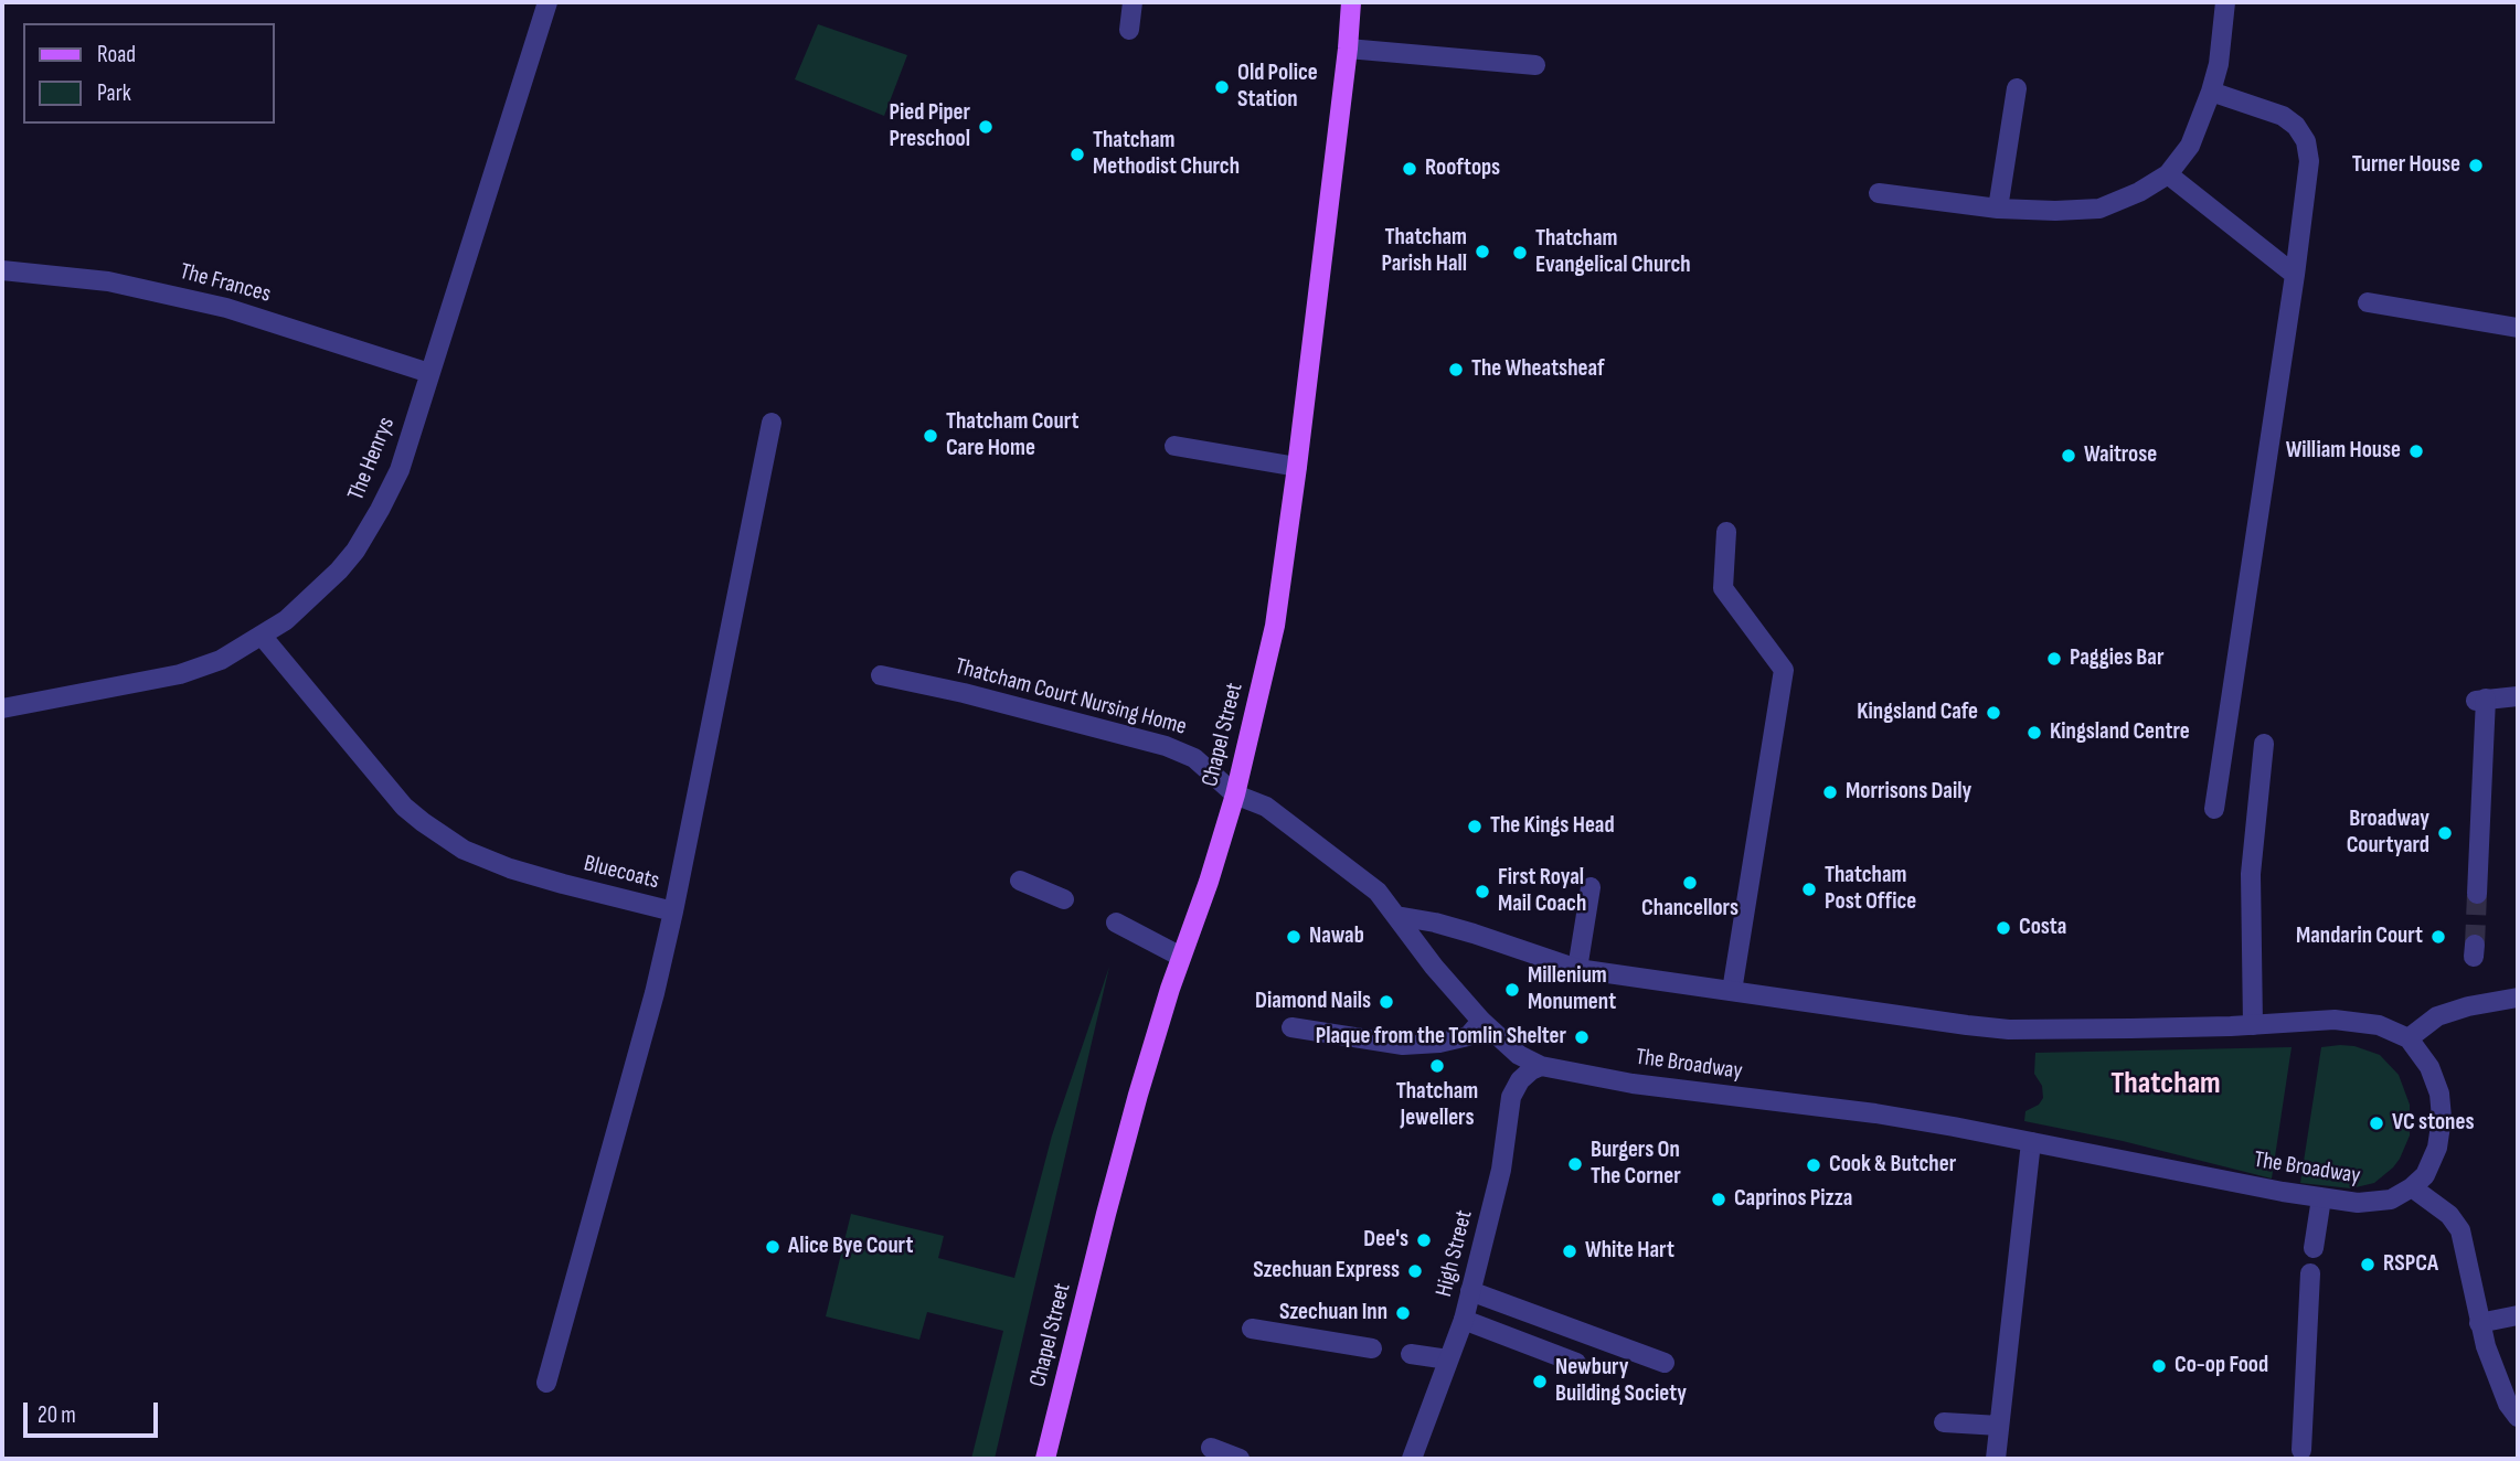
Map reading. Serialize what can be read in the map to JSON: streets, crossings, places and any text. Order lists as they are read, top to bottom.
{
  "streets": {
    "main road": ["Chapel Street"],
    "street": [
      "The Frances",
      "The Henrys",
      "Thatcham Court Nursing Home",
      "Bluecoats",
      "The Broadway",
      "High Street"
    ]
  },
  "crossings": [
    ["The Frances", "The Henrys"],
    ["The Henrys", "Bluecoats"],
    ["Thatcham Court Nursing Home", "Chapel Street"],
    ["Thatcham Court Nursing Home", "The Broadway"],
    ["Chapel Street", "The Broadway"],
    ["The Broadway", "High Street"]
  ],
  "districts": ["Thatcham"],
  "places": [
    "Old Police Station",
    "Pied Piper Preschool",
    "Thatcham Methodist Church",
    "Turner House",
    "Rooftops",
    "Thatcham Parish Hall",
    "Thatcham Evangelical Church",
    "The Wheatsheaf",
    "Thatcham Court Care Home",
    "William House",
    "Waitrose",
    "Paggies Bar",
    "Kingsland Cafe",
    "Kingsland Centre",
    "Morrisons Daily",
    "The Kings Head",
    "Broadway Courtyard",
    "Chancellors",
    "Thatcham Post Office",
    "First Royal Mail Coach",
    "Costa",
    "Nawab",
    "Mandarin Court",
    "Millenium Monument",
    "Diamond Nails",
    "Plaque from the Tomlin Shelter",
    "Thatcham Jewellers",
    "VC stones",
    "Burgers On The Corner",
    "Cook & Butcher",
    "Caprinos Pizza",
    "Dee's",
    "Alice Bye Court",
    "White Hart",
    "RSPCA",
    "Szechuan Express",
    "Szechuan Inn",
    "Co-op Food",
    "Newbury Building Society"
  ],
  "legend": ["Road", "Park"],
  "scale_bar": "20 m"
}
